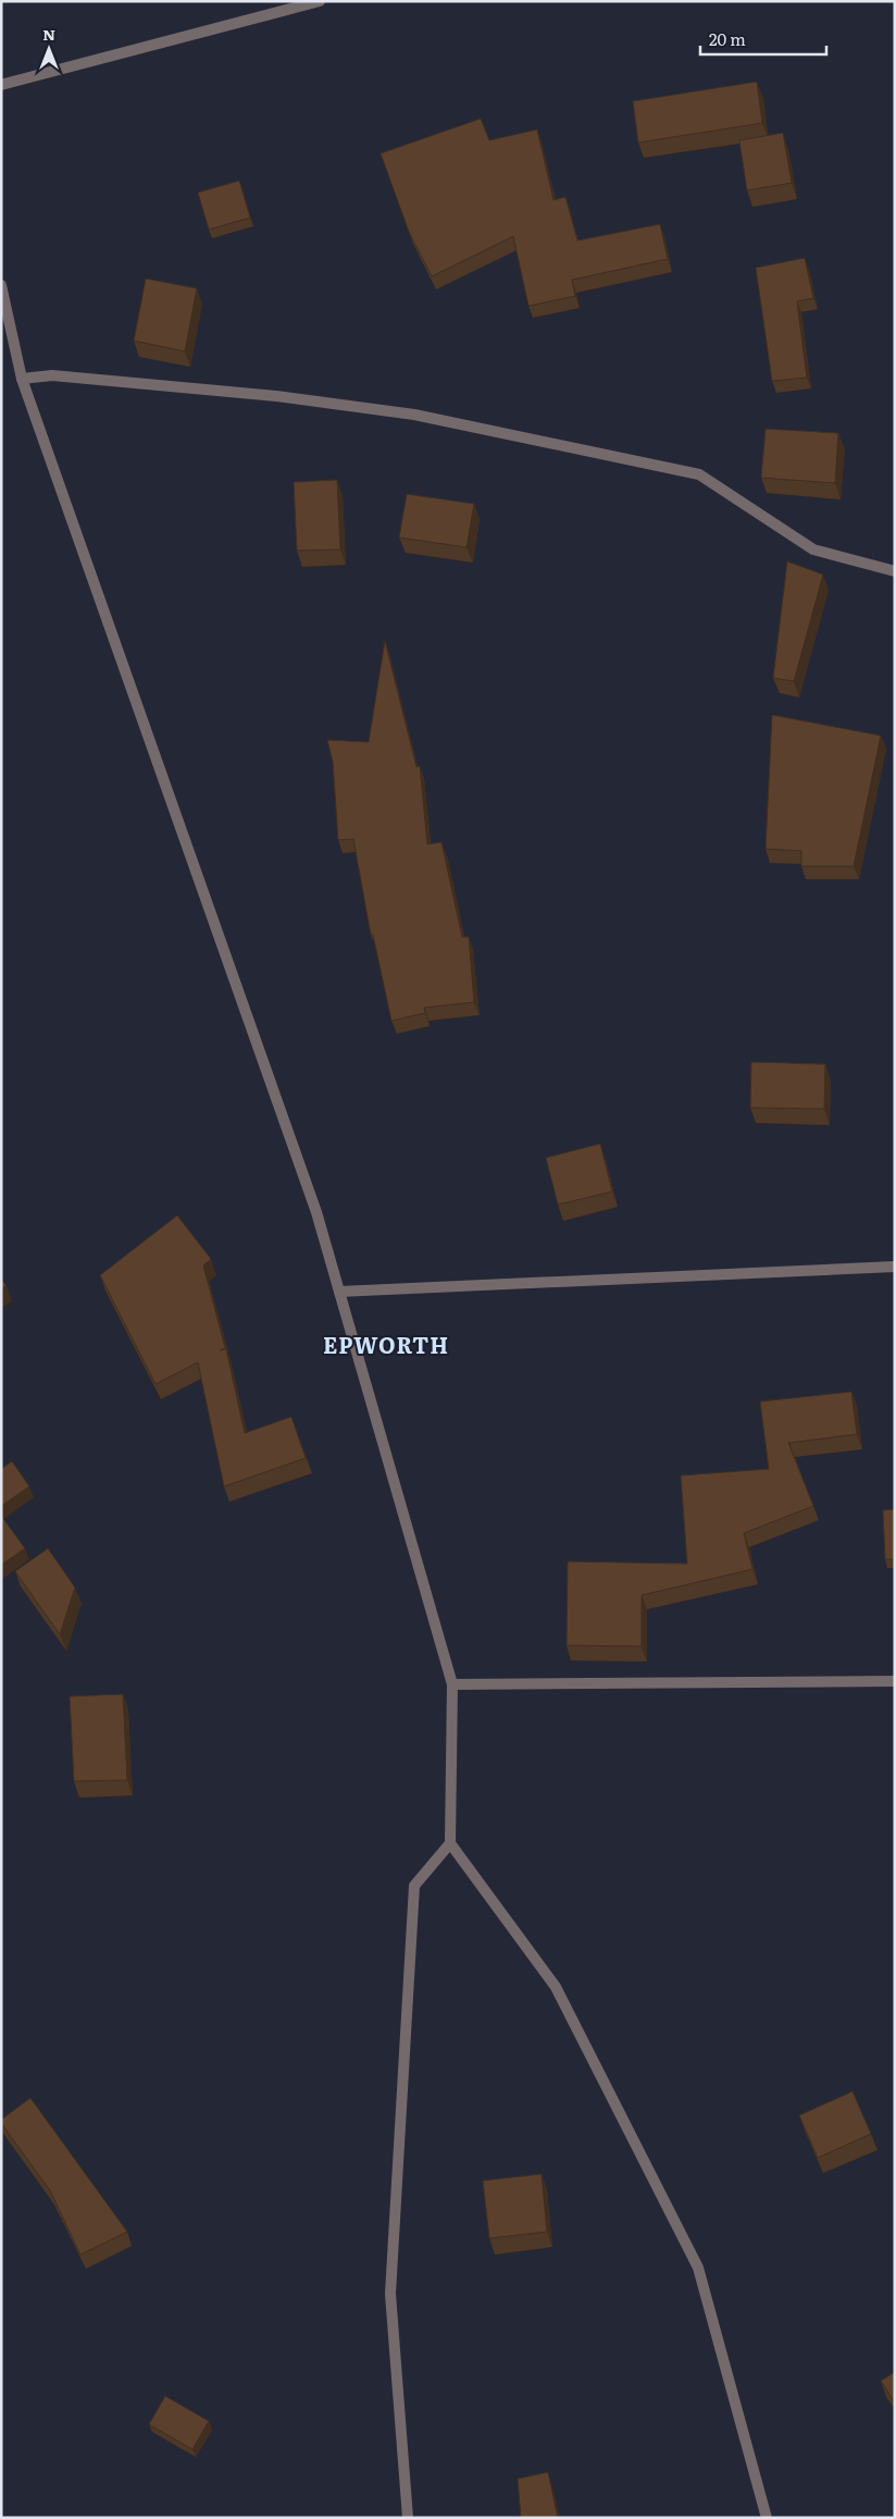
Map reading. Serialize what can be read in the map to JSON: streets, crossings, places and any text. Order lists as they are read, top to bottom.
{
  "districts": ["EPWORTH"],
  "scale_bar": "20 m",
  "north": "top"
}
